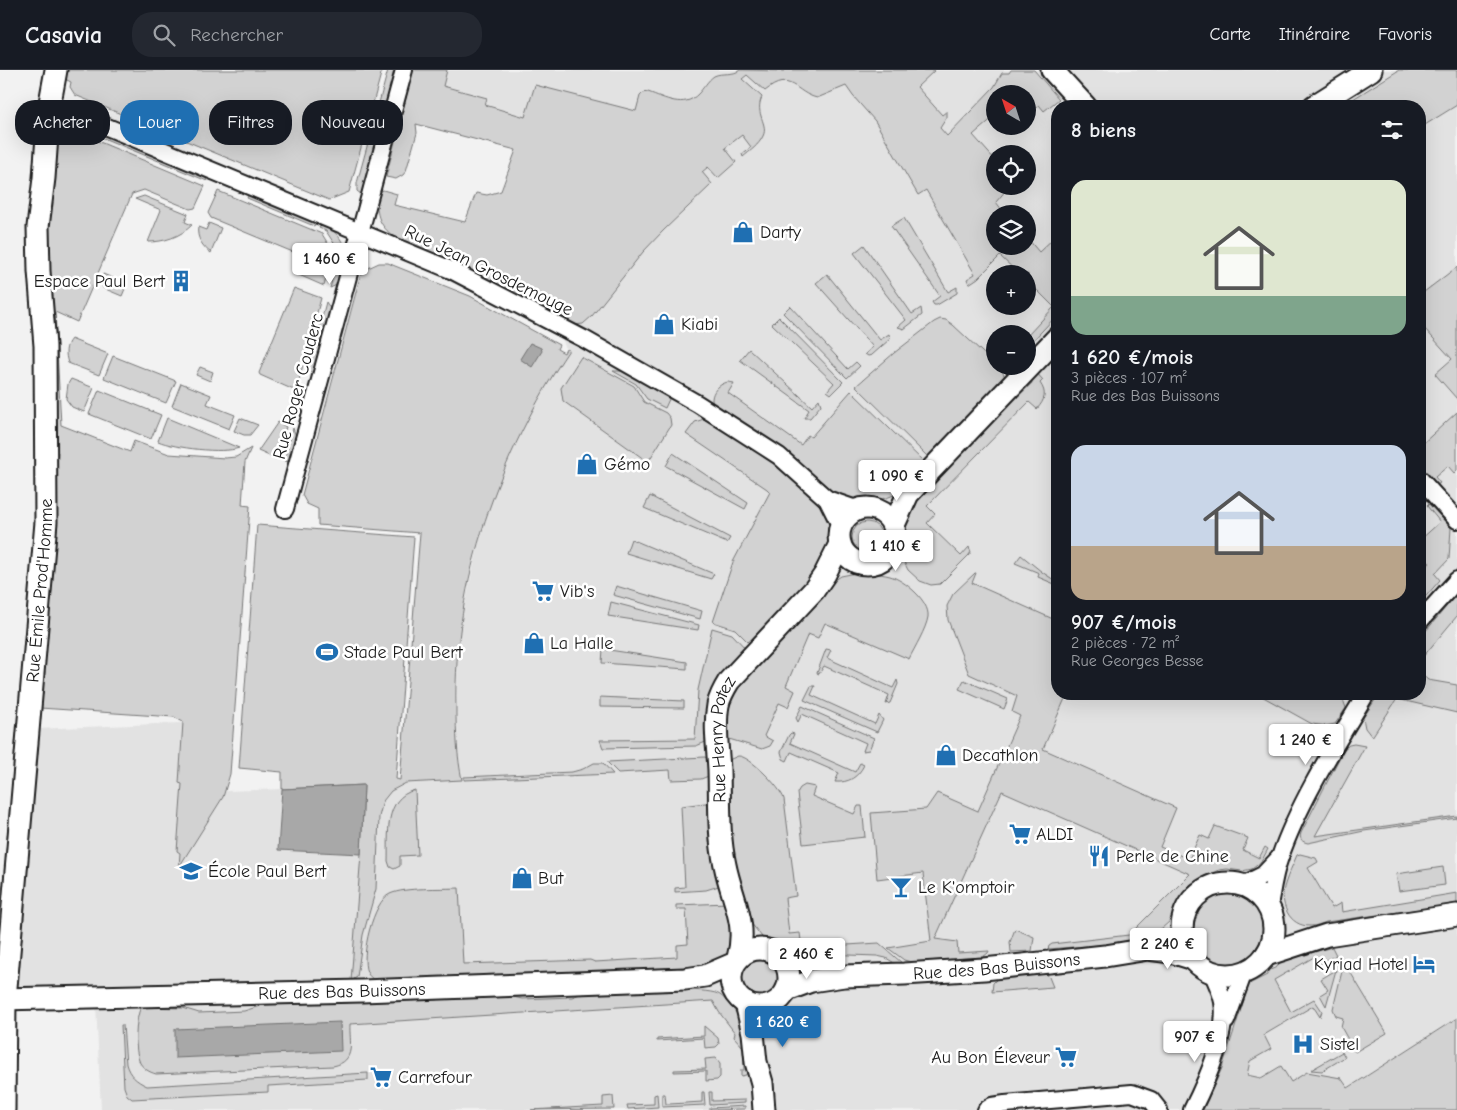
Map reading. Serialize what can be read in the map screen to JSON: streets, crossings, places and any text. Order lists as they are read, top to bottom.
{
  "streets": {
    "street": [
      "Rue Jean Grosdemouge",
      "Rue Roger Couderc",
      "Rue Émile Prod'Homme",
      "Rue Henry Potez",
      "Rue des Bas Buissons"
    ]
  },
  "crossings": [
    ["Rue Jean Grosdemouge", "Rue Roger Couderc"],
    ["Rue Émile Prod'Homme", "Rue des Bas Buissons"],
    ["Rue Henry Potez", "Rue des Bas Buissons"]
  ],
  "places": {
    "shop": [
      "Darty",
      "Kiabi",
      "Gémo",
      "La Halle",
      "Decathlon",
      "But"
    ],
    "building": ["Espace Paul Bert"],
    "supermarket": [
      "Vib's",
      "ALDI",
      "Au Bon Éleveur",
      "Carrefour"
    ],
    "sports": ["Stade Paul Bert"],
    "restaurant": ["Perle de Chine"],
    "school or university": ["École Paul Bert"],
    "bar": ["Le K'omptoir"],
    "hotel": ["Kyriad Hotel"],
    "hospital": ["Sistel"]
  },
  "north": "top left",
  "page": {
    "header": "Casavia",
    "search": "Rechercher",
    "nav": ["Carte", "Itinéraire", "Favoris"],
    "map_buttons": ["+", "−"],
    "chip": [
      "Acheter",
      "Louer",
      "Filtres",
      "Nouveau"
    ],
    "heading": "8 biens",
    "list": [
      {
        "name": "1 620 €/mois",
        "note": "3 pièces · 107 m² · Rue des Bas Buissons"
      },
      {
        "name": "907 €/mois",
        "note": "2 pièces · 72 m² · Rue Georges Besse"
      }
    ],
    "price": [
      "1 460 €",
      "1 090 €",
      "1 410 €",
      "1 240 €",
      "2 240 €",
      "2 460 €",
      "1 620 €",
      "907 €"
    ]
  }
}
